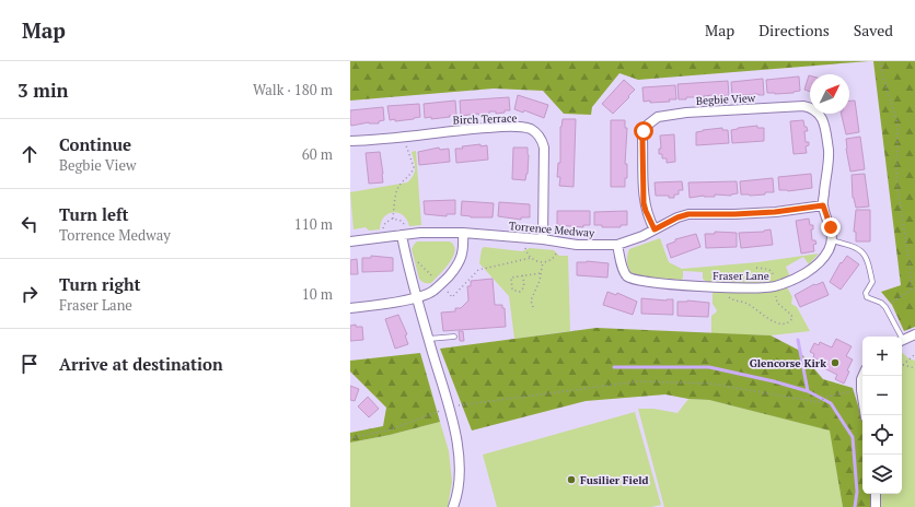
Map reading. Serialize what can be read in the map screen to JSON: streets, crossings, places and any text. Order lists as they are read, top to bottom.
{
  "streets": {
    "street": [
      "Begbie View",
      "Birch Terrace",
      "Torrence Medway",
      "Fraser Lane"
    ]
  },
  "crossings": [
    ["Begbie View", "Torrence Medway"],
    ["Birch Terrace", "Torrence Medway"],
    ["Torrence Medway", "Fraser Lane"]
  ],
  "places": ["Glencorse Kirk", "Fusilier Field"],
  "north": "top right",
  "page": {
    "header": "Map",
    "nav": ["Map", "Directions", "Saved"],
    "heading": ["3 min", "Walk · 180 m"],
    "list": [
      ["Continue", "Begbie View", "60 m"],
      ["Turn left", "Torrence Medway", "110 m"],
      ["Turn right", "Fraser Lane", "10 m"],
      "Arrive at destination"
    ],
    "map_buttons": ["+", "−"]
  }
}
